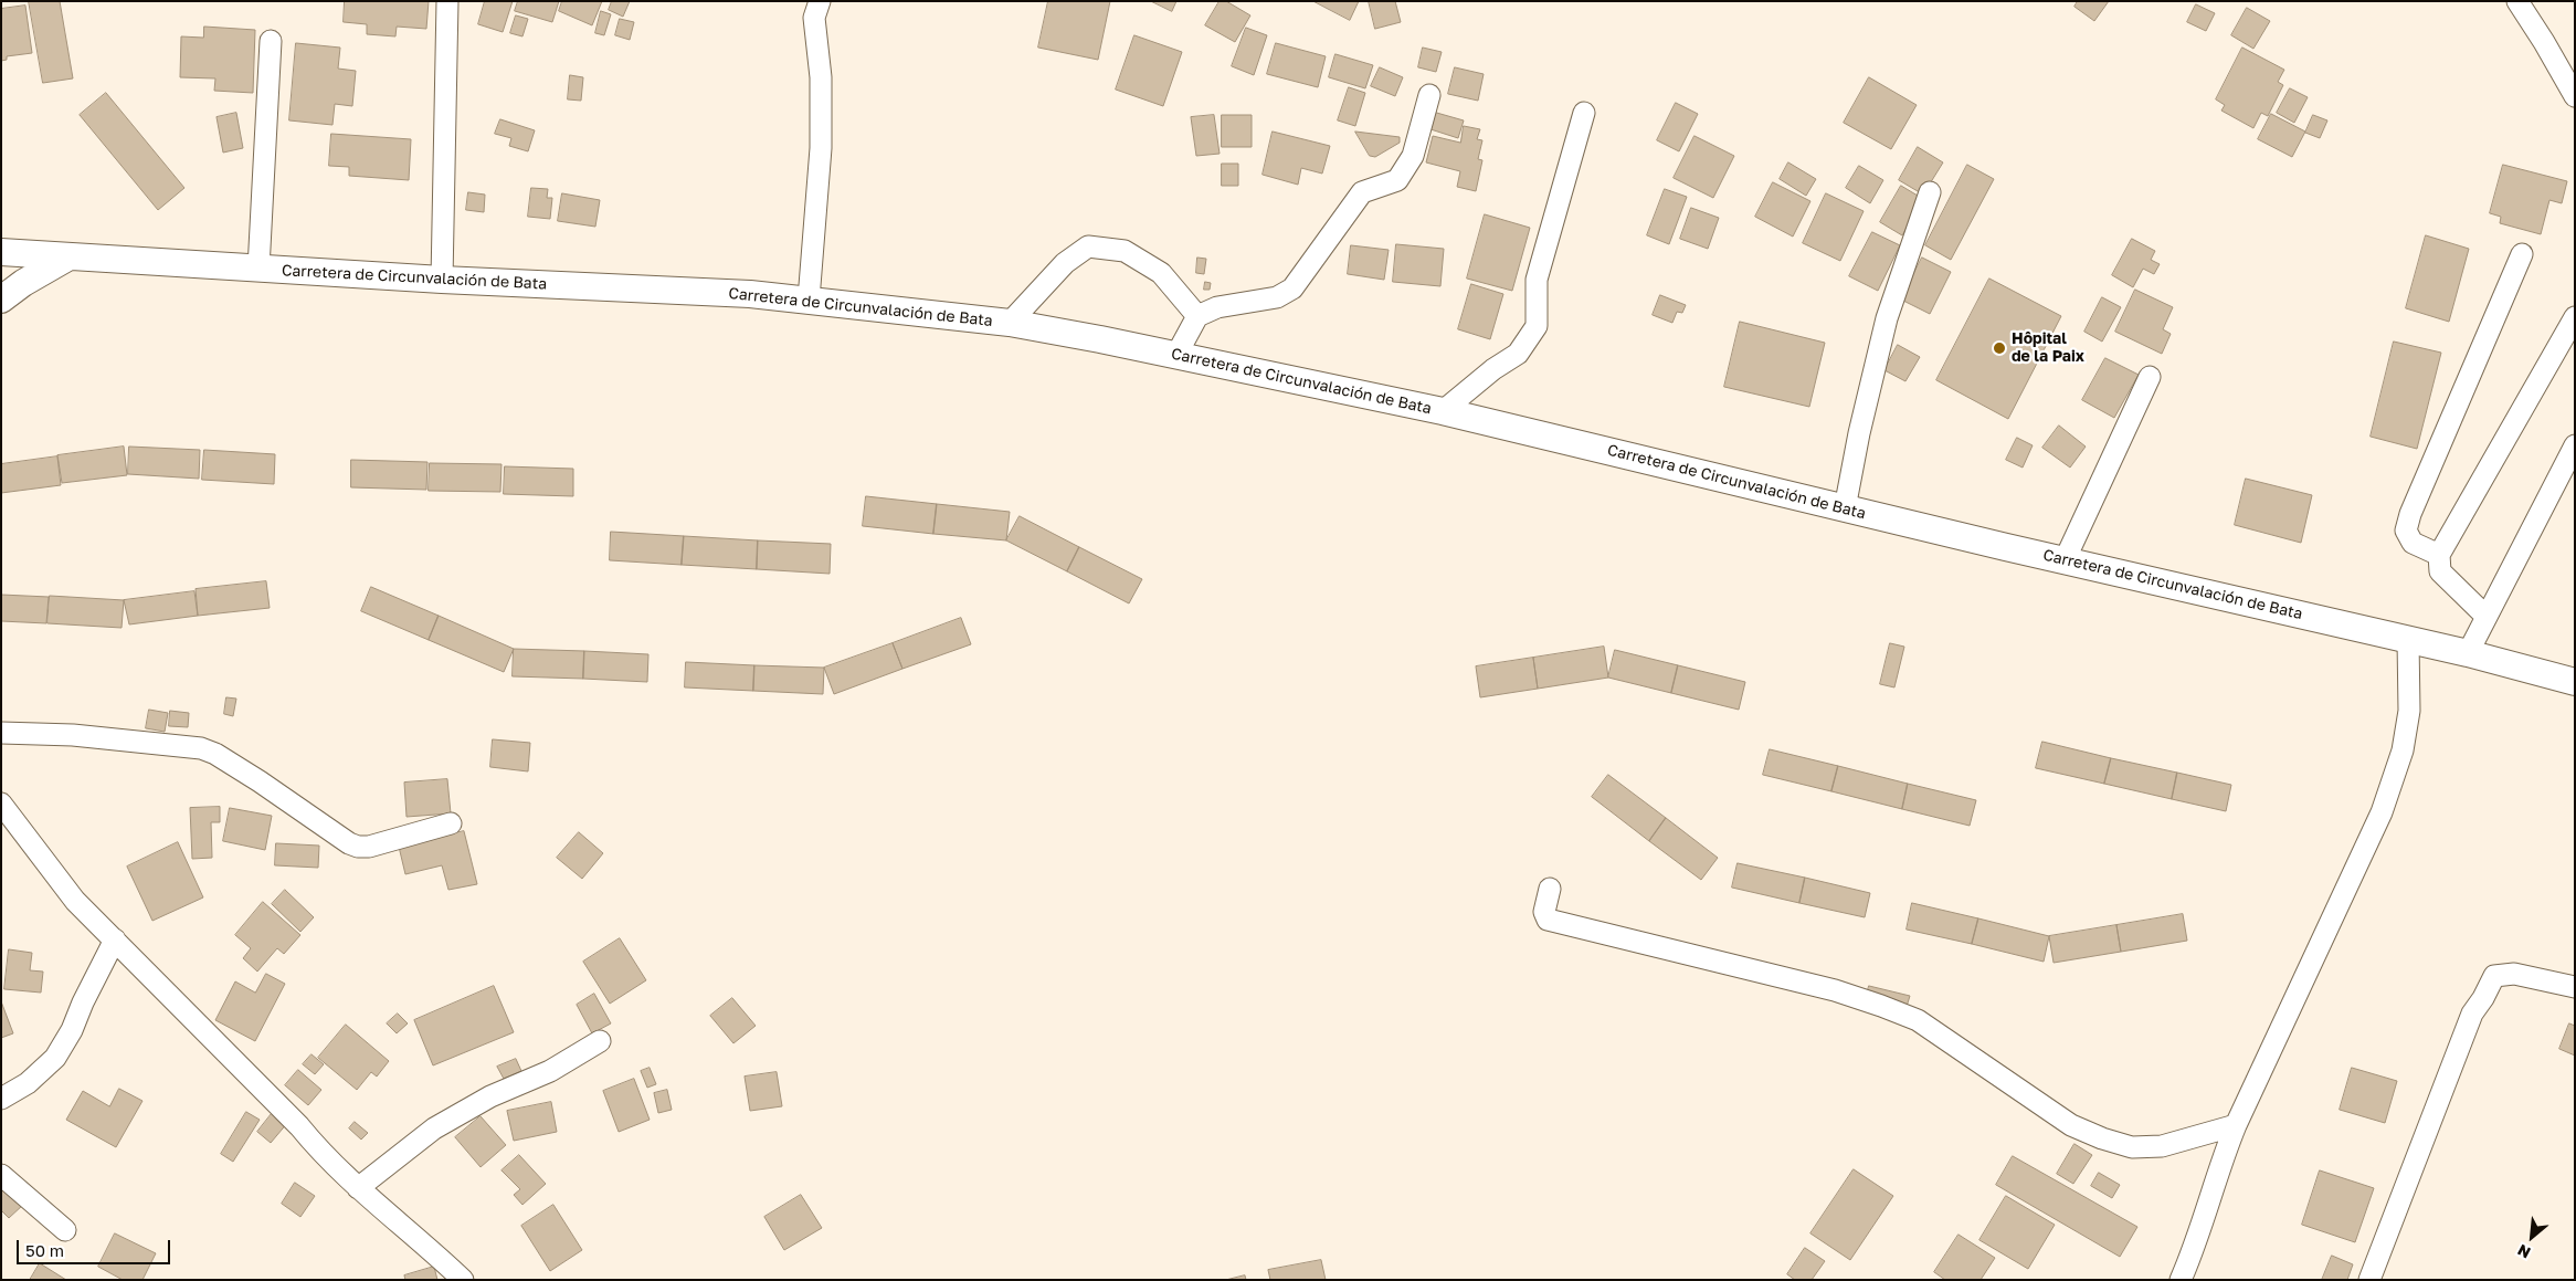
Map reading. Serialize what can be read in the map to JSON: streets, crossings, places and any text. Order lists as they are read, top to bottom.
{
  "streets": {
    "main road": ["Carretera de Circunvalación de Bata"]
  },
  "places": ["Hôpital de la Paix"],
  "scale_bar": "50 m",
  "north": "bottom left"
}
